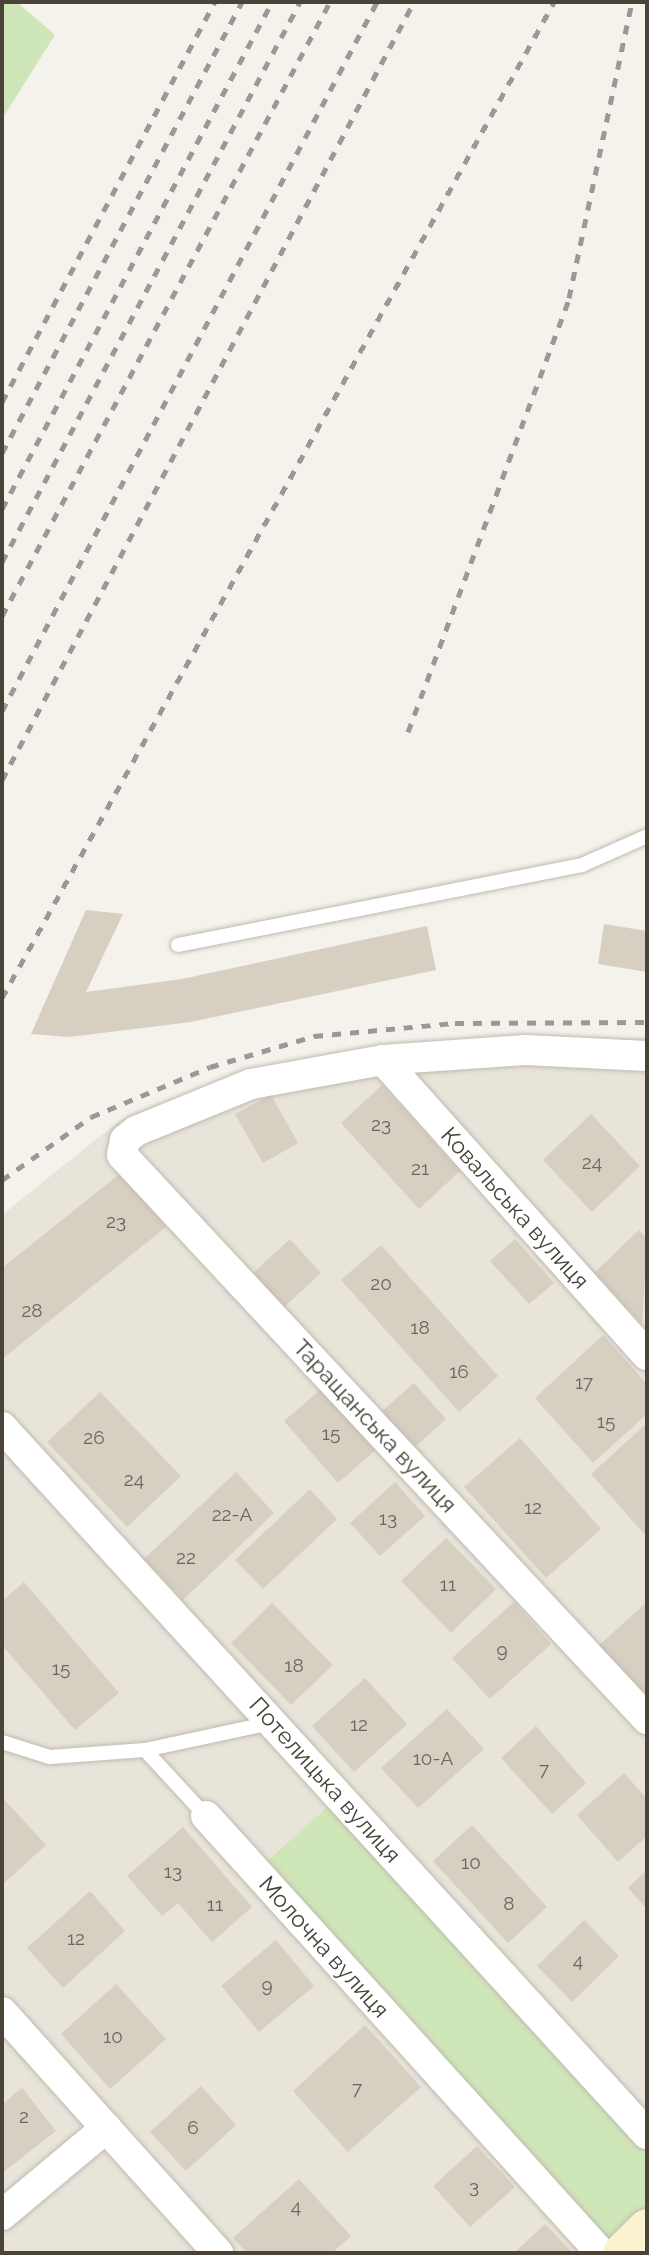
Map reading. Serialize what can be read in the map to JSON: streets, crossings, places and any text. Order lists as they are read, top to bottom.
{
  "streets": {
    "street": [
      "Ковальська вулиця",
      "Таращанська вулиця",
      "Потелицька вулиця",
      "Молочна вулиця"
    ]
  },
  "crossings": [
    ["Ковальська вулиця", "Таращанська вулиця"]
  ],
  "house_numbers": [
    "23",
    "24",
    "21",
    "23",
    "20",
    "28",
    "18",
    "16",
    "17",
    "15",
    "15",
    "26",
    "24",
    "12",
    "22-А",
    "13",
    "22",
    "11",
    "9",
    "18",
    "15",
    "12",
    "10-А",
    "7",
    "10",
    "13",
    "8",
    "11",
    "12",
    "4",
    "9",
    "10",
    "7",
    "2",
    "6",
    "3",
    "4"
  ]
}
